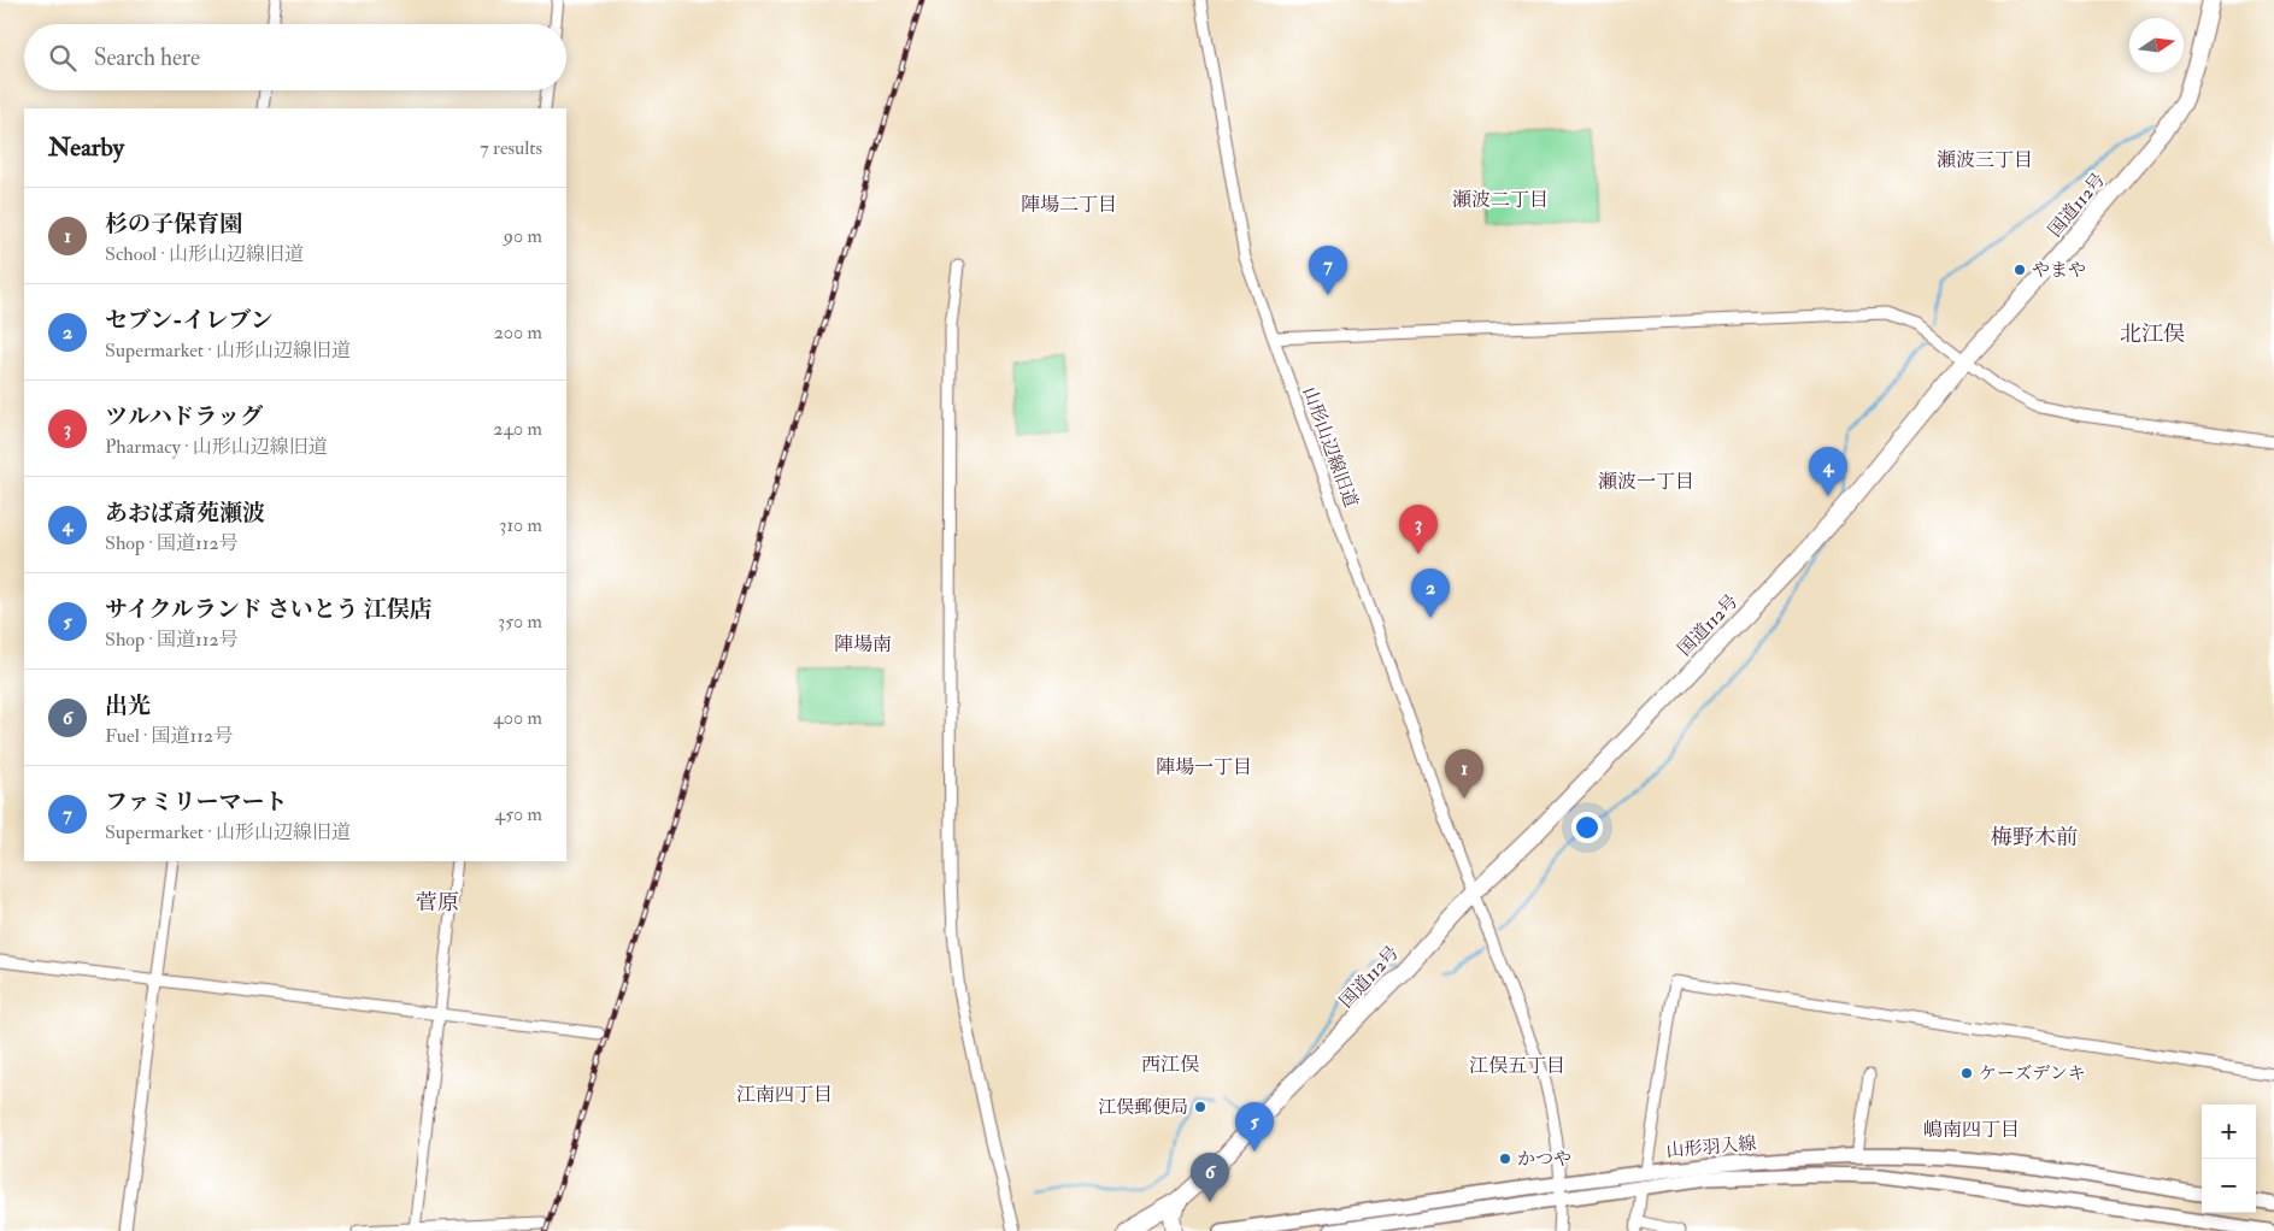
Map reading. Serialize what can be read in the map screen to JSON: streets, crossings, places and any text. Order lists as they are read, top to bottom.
{
  "streets": {
    "highway": ["国道112号"],
    "main road": ["山形羽入線"],
    "street": ["山形山辺線旧道"]
  },
  "crossings": [
    ["国道112号", "山形山辺線旧道"],
    ["山形山辺線旧道", "山形羽入線"]
  ],
  "districts": [
    "瀬波三丁目",
    "瀬波二丁目",
    "陣場二丁目",
    "北江俣",
    "瀬波一丁目",
    "陣場南",
    "陣場一丁目",
    "梅野木前",
    "菅原",
    "西江俣",
    "江俣五丁目",
    "江南四丁目",
    "嶋南四丁目"
  ],
  "places": [
    "やまや",
    "ケーズデンキ",
    "江俣郵便局",
    "かつや"
  ],
  "north": "right",
  "page": {
    "search": "Search here",
    "heading": ["Nearby", "7 results"],
    "list": [
      {
        "mark": "1",
        "name": "杉の子保育園",
        "note": "School · 山形山辺線旧道",
        "value": "90 m"
      },
      {
        "mark": "2",
        "name": "セブン-イレブン",
        "note": "Supermarket · 山形山辺線旧道",
        "value": "200 m"
      },
      {
        "mark": "3",
        "name": "ツルハドラッグ",
        "note": "Pharmacy · 山形山辺線旧道",
        "value": "240 m"
      },
      {
        "mark": "4",
        "name": "あおば斎苑瀬波",
        "note": "Shop · 国道112号",
        "value": "310 m"
      },
      {
        "mark": "5",
        "name": "サイクルランド さいとう 江俣店",
        "note": "Shop · 国道112号",
        "value": "350 m"
      },
      {
        "mark": "6",
        "name": "出光",
        "note": "Fuel · 国道112号",
        "value": "400 m"
      },
      {
        "mark": "7",
        "name": "ファミリーマート",
        "note": "Supermarket · 山形山辺線旧道",
        "value": "450 m"
      }
    ],
    "pins": [
      "7",
      "4",
      "3",
      "2",
      "1",
      "5",
      "6"
    ],
    "map_buttons": ["+", "−"]
  }
}
